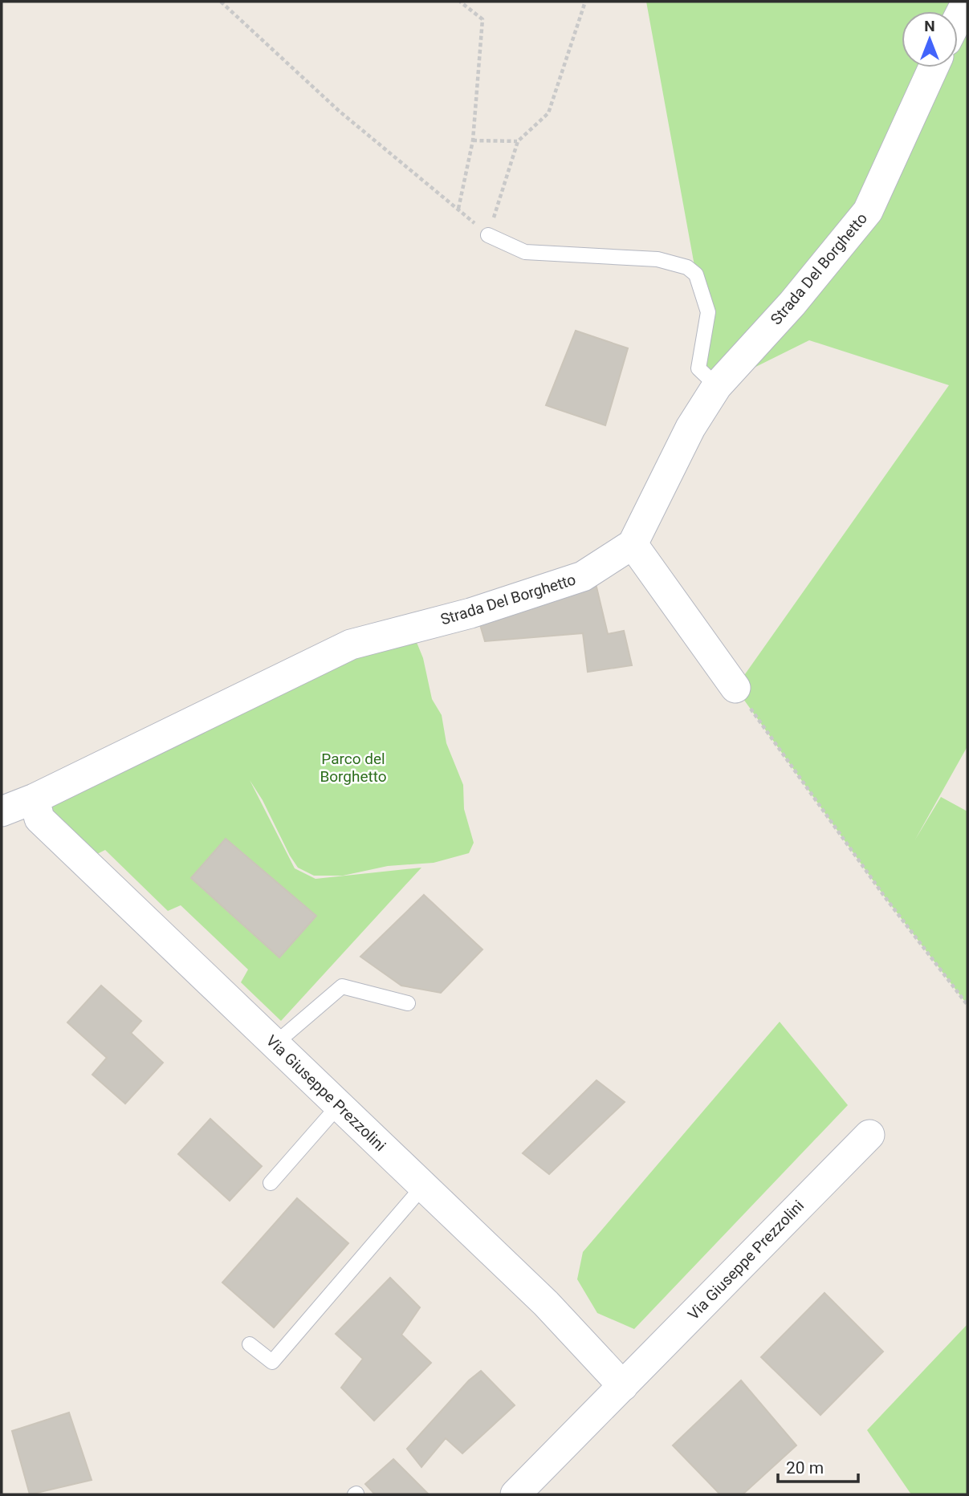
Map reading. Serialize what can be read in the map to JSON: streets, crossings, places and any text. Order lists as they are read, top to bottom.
{
  "streets": {
    "street": ["Strada Del Borghetto", "Via Giuseppe Prezzolini"]
  },
  "crossings": [
    ["Strada Del Borghetto", "Via Giuseppe Prezzolini"]
  ],
  "parks": ["Parco del Borghetto"],
  "scale_bar": "20 m",
  "north": "top"
}
